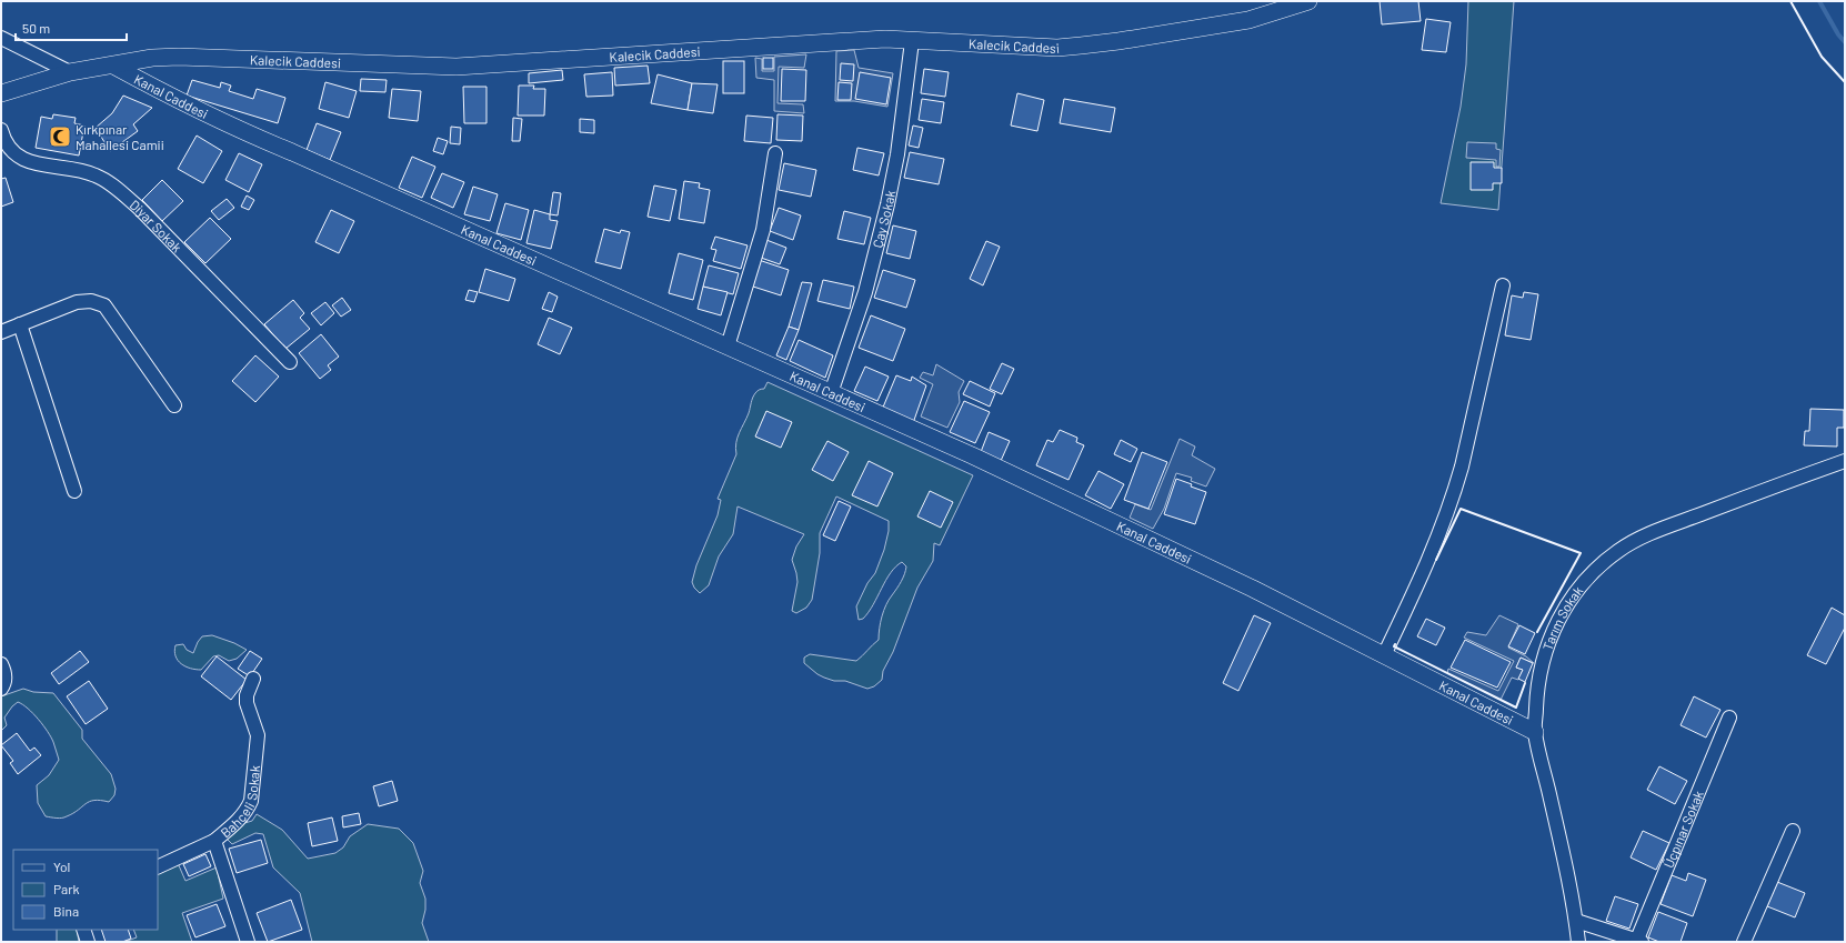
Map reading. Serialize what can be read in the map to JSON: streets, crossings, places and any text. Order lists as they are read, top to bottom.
{
  "streets": {
    "street": [
      "Kalecik Caddesi",
      "Kanal Caddesi",
      "Çay Sokak",
      "Diyar Sokak",
      "Tarım Sokak",
      "Bahçeli Sokak",
      "Üçpınar Sokak"
    ]
  },
  "crossings": [
    ["Kalecik Caddesi", "Kanal Caddesi"],
    ["Kalecik Caddesi", "Çay Sokak"],
    ["Kanal Caddesi", "Çay Sokak"],
    ["Kanal Caddesi", "Tarım Sokak"]
  ],
  "places": {
    "mosque": ["Kırkpınar Mahallesi Camii"]
  },
  "legend": ["Yol", "Park", "Bina"],
  "scale_bar": "50 m"
}
